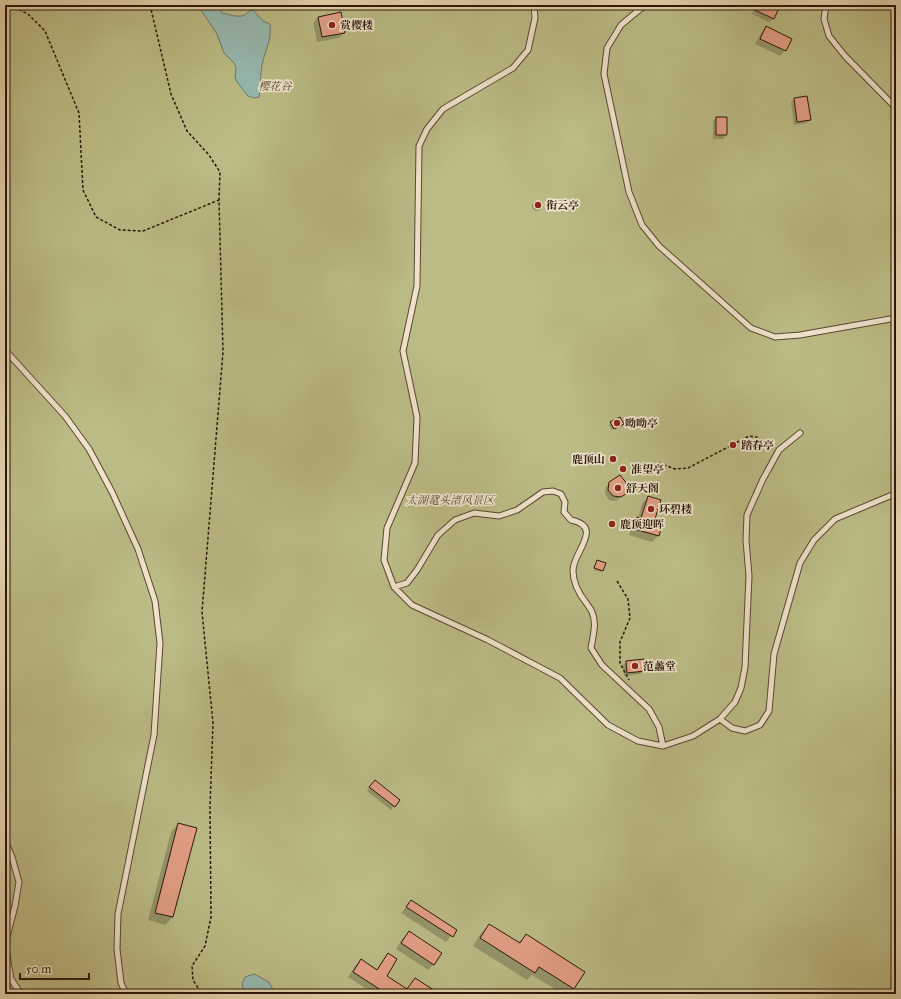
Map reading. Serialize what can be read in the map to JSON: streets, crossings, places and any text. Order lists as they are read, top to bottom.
{
  "parks": ["樱花谷", "太湖鼋头渚风景区"],
  "places": [
    "赏樱楼",
    "衔云亭",
    "呦呦亭",
    "踏春亭",
    "鹿顶山",
    "准望亭",
    "舒天阁",
    "环碧楼",
    "鹿顶迎晖",
    "范蠡堂"
  ],
  "scale_bar": "50 m"
}
